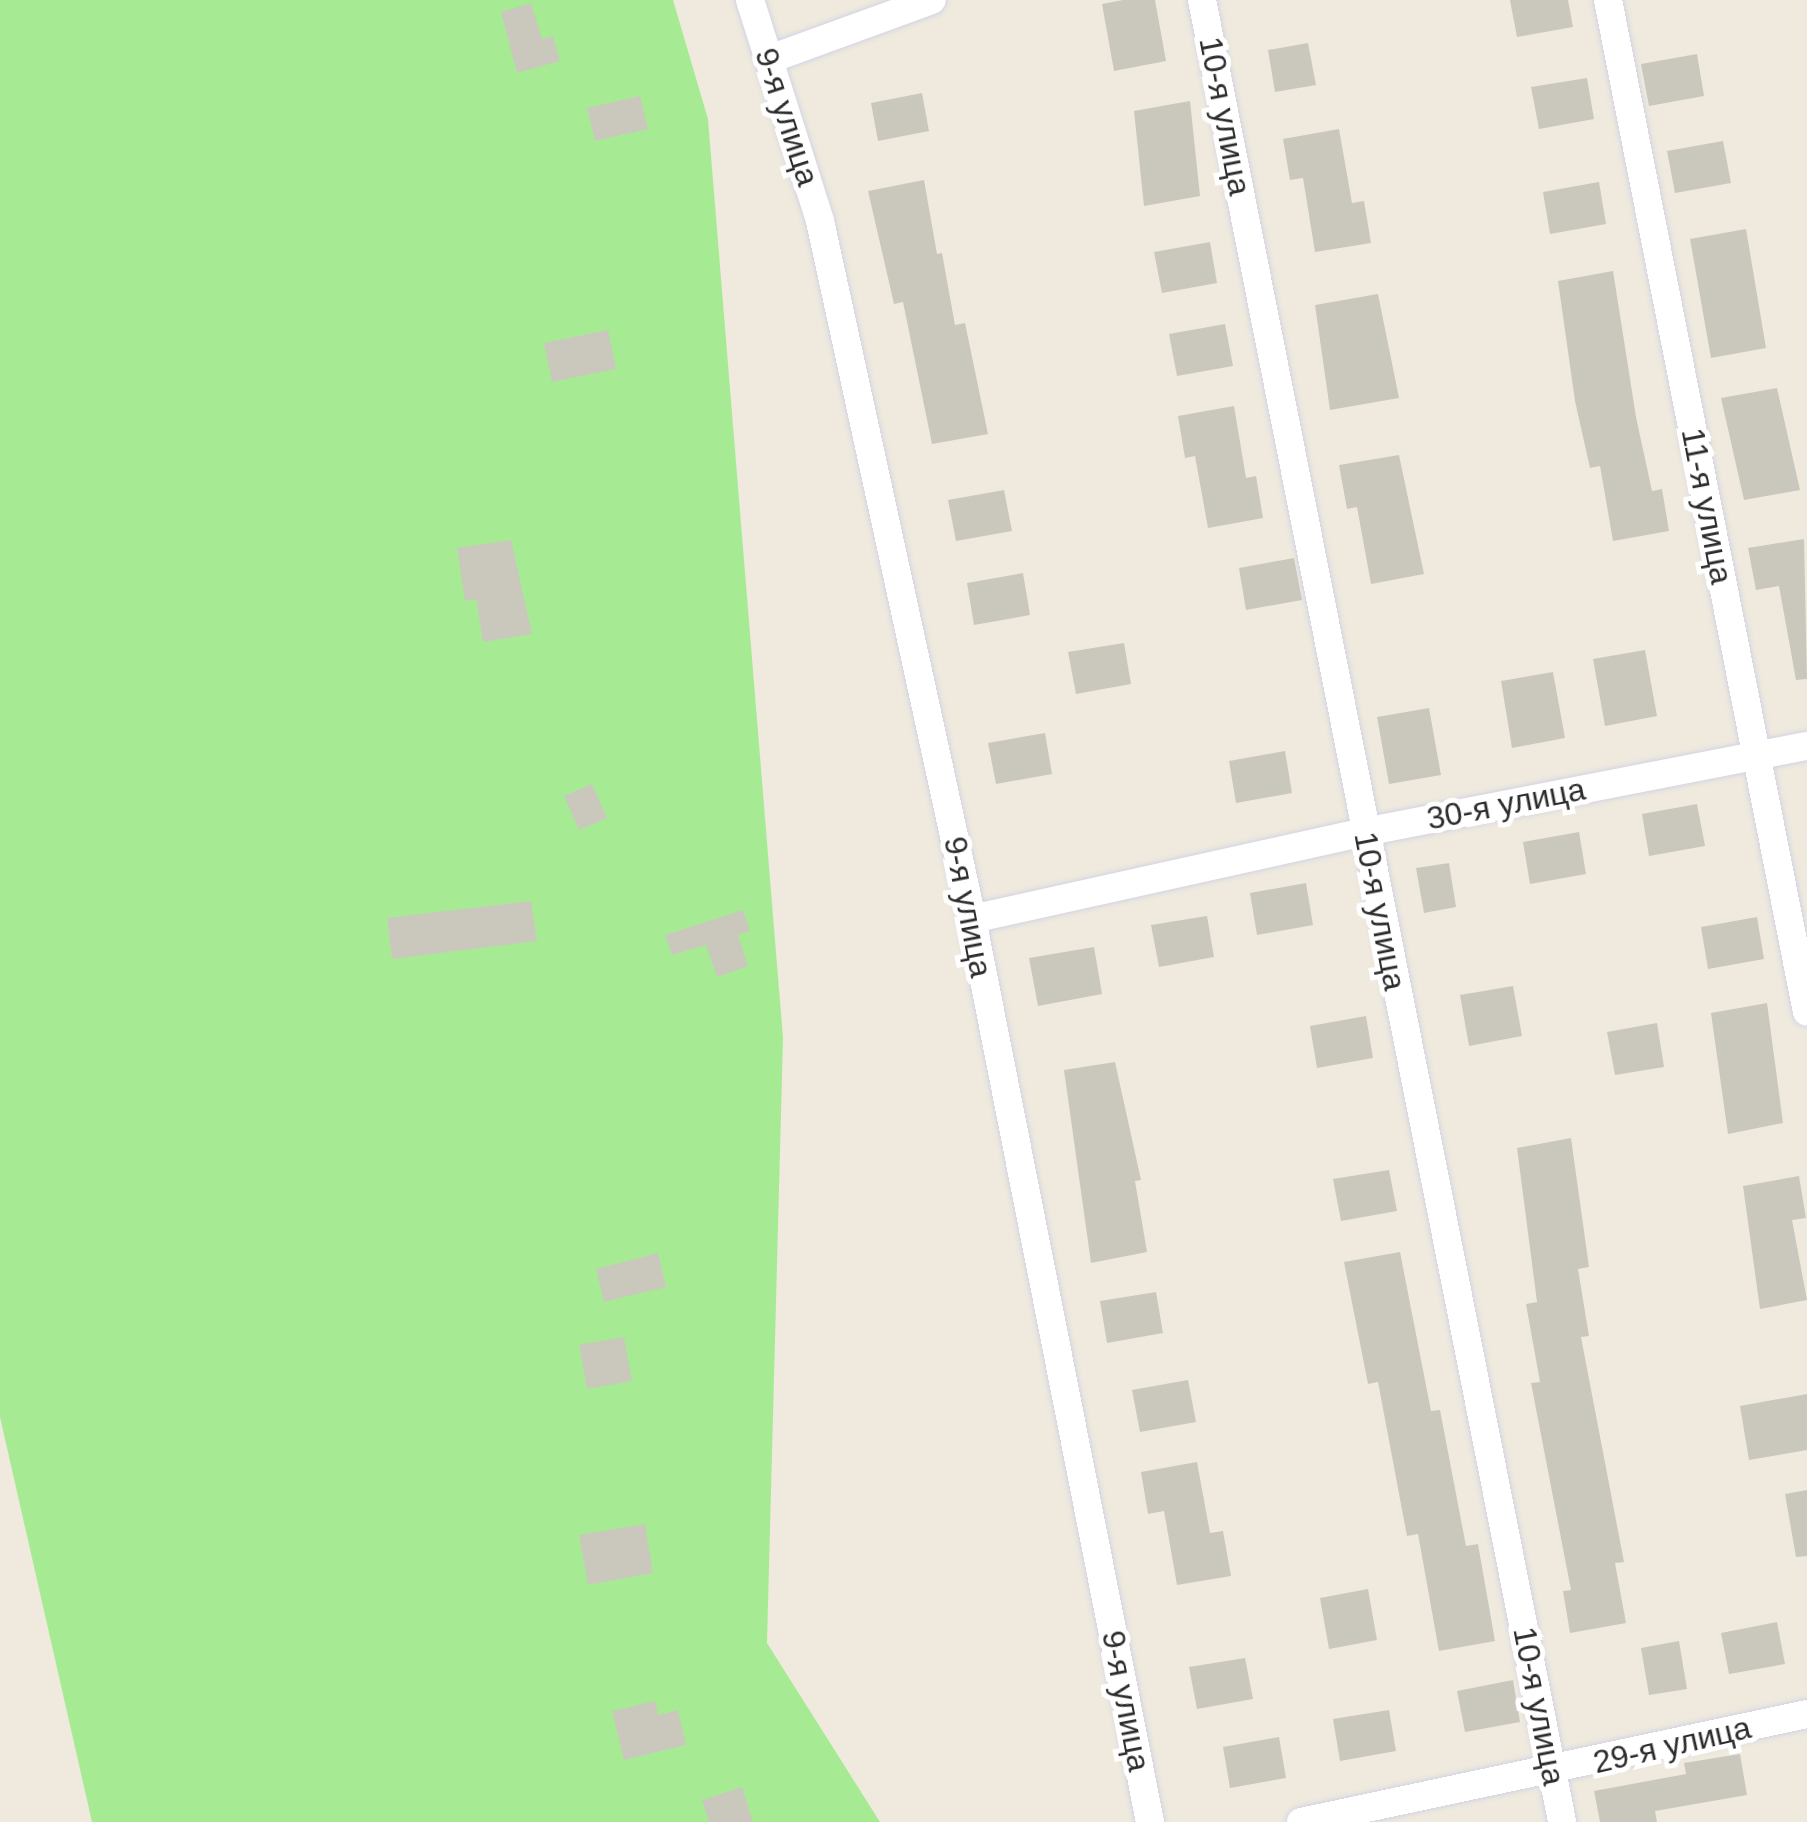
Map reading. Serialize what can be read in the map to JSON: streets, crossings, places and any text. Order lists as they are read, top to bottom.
{
  "streets": {
    "street": [
      "10-я улица",
      "9-я улица",
      "11-я улица",
      "30-я улица",
      "29-я улица"
    ]
  },
  "crossings": [
    ["10-я улица", "30-я улица"],
    ["10-я улица", "29-я улица"],
    ["9-я улица", "30-я улица"],
    ["11-я улица", "30-я улица"]
  ]
}
